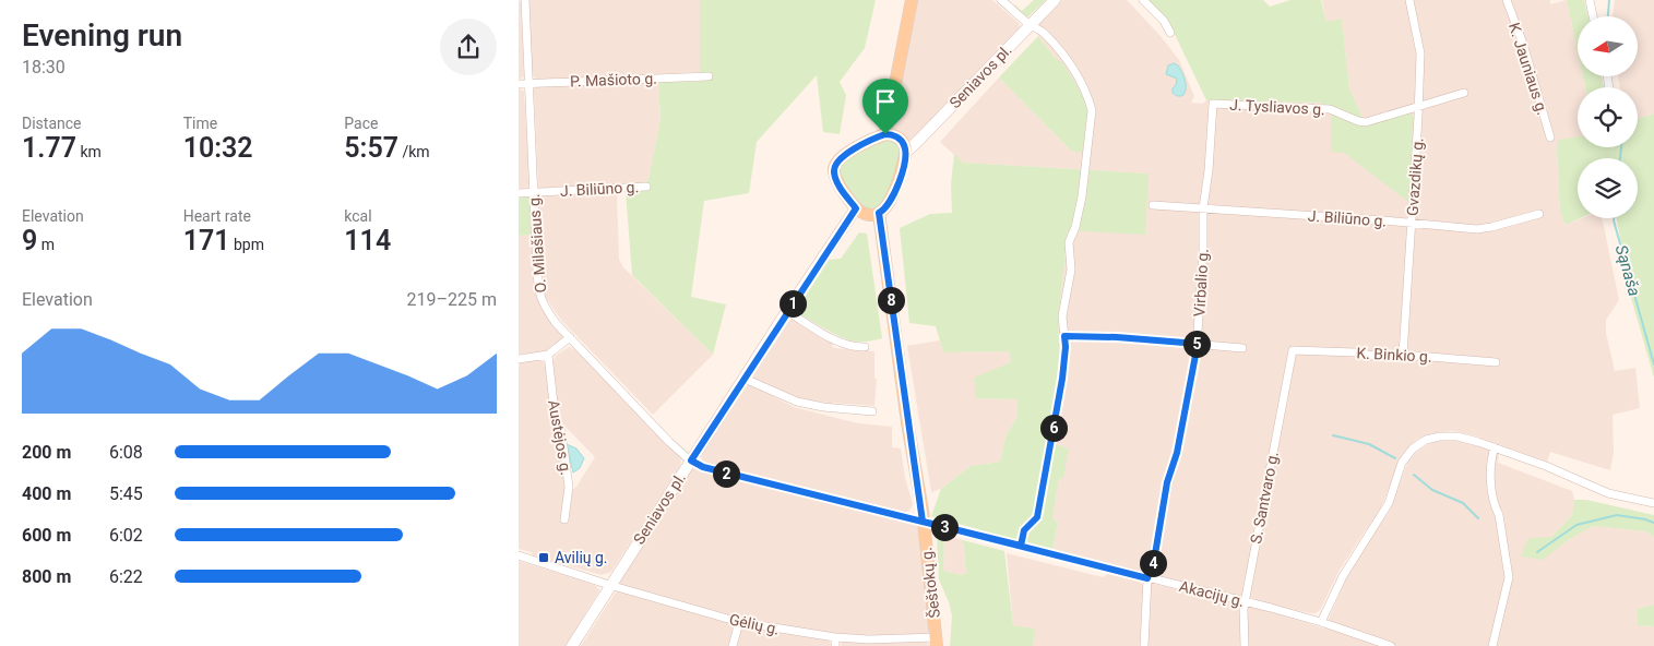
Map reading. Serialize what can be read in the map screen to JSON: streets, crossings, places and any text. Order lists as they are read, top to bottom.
{
  "streets": {
    "main road": ["Šeštokų g."],
    "street": [
      "K. Jauniaus g.",
      "Seniavos pl.",
      "P. Mašioto g.",
      "J. Tysliavos g.",
      "Gvazdikų g.",
      "J. Biliūno g.",
      "O. Milašiaus g.",
      "Virbalio g.",
      "K. Binkio g.",
      "Austėjos g.",
      "S. Santvaro g.",
      "Akacijų g.",
      "Gėlių g."
    ]
  },
  "crossings": [
    ["Seniavos pl.", "O. Milašiaus g."],
    ["Seniavos pl.", "Šeštokų g."],
    ["Seniavos pl.", "Akacijų g."],
    ["Seniavos pl.", "Gėlių g."],
    ["P. Mašioto g.", "O. Milašiaus g."],
    ["J. Tysliavos g.", "Gvazdikų g."],
    ["J. Tysliavos g.", "Virbalio g."],
    ["Gvazdikų g.", "J. Biliūno g."],
    ["Gvazdikų g.", "K. Binkio g."],
    ["J. Biliūno g.", "O. Milašiaus g."],
    ["J. Biliūno g.", "Virbalio g."],
    ["O. Milašiaus g.", "Akacijų g."],
    ["Virbalio g.", "Akacijų g."],
    ["K. Binkio g.", "S. Santvaro g."],
    ["S. Santvaro g.", "Akacijų g."],
    ["Šeštokų g.", "Akacijų g."],
    ["Šeštokų g.", "Gėlių g."]
  ],
  "water": ["Sąnaša"],
  "places": {
    "transit": ["Avilių g."]
  },
  "north": "left",
  "page": {
    "heading": ["Evening run", "18:30"],
    "stats": [
      ["Distance", "1.77 km"],
      ["Time", "10:32"],
      ["Pace", "5:57 /km"],
      ["Elevation", "9 m"],
      ["Heart rate", "171 bpm"],
      ["kcal", "114"]
    ],
    "chart": ["Elevation", "219–225 m"],
    "pins": [
      "8",
      "1",
      "5",
      "6",
      "2",
      "3",
      "4"
    ],
    "list": [
      {
        "name": "200 m",
        "note": "6:08"
      },
      {
        "name": "400 m",
        "note": "5:45"
      },
      {
        "name": "600 m",
        "note": "6:02"
      },
      {
        "name": "800 m",
        "note": "6:22"
      }
    ]
  }
}
